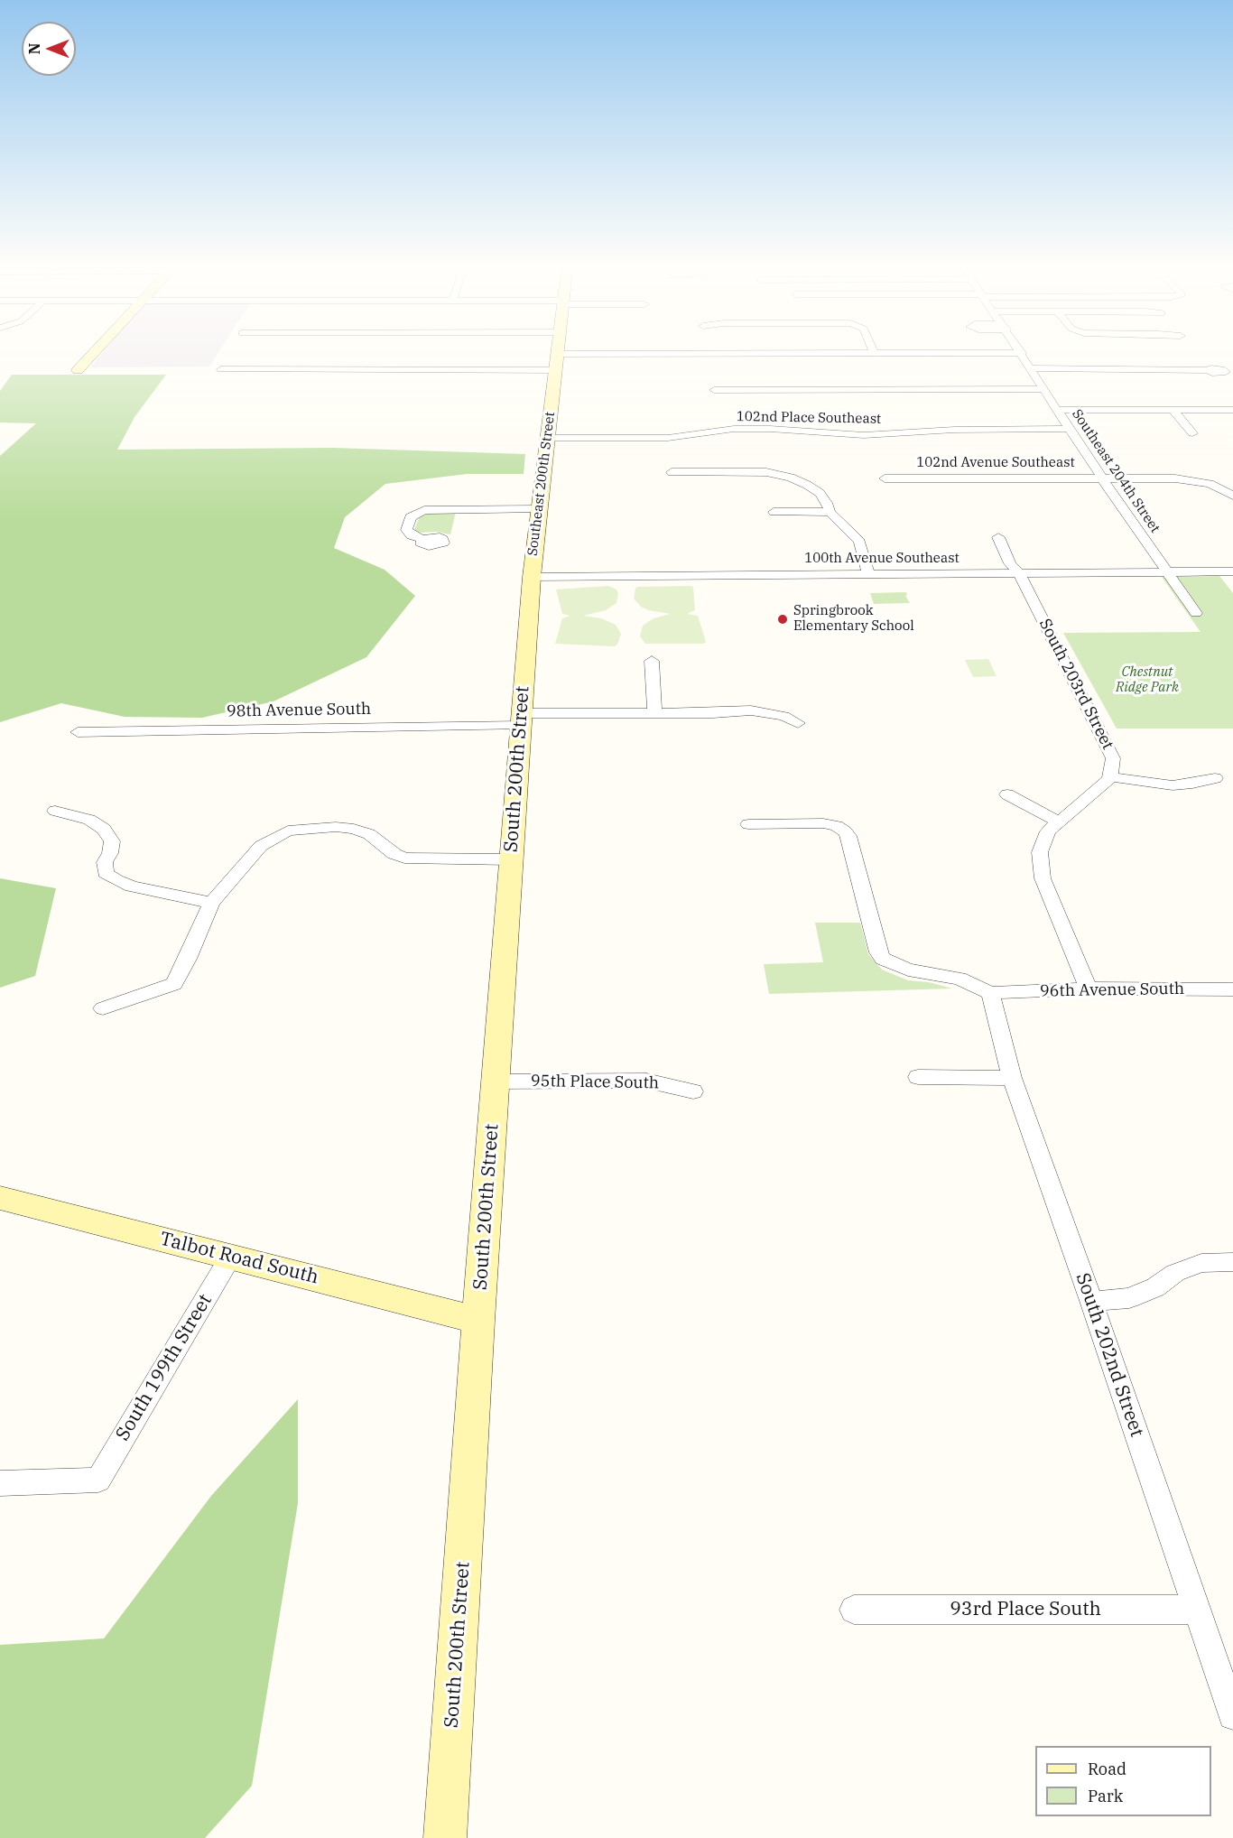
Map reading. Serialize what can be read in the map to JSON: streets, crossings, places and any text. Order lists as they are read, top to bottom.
{
  "streets": {
    "street": [
      "102nd Place Southeast",
      "102nd Avenue Southeast",
      "Southeast 204th Street",
      "Southeast 200th Street",
      "100th Avenue Southeast",
      "South 203rd Street",
      "98th Avenue South",
      "South 200th Street",
      "96th Avenue South",
      "95th Place South",
      "Talbot Road South",
      "South 202nd Street",
      "South 199th Street",
      "93rd Place South"
    ]
  },
  "crossings": [
    ["102nd Place Southeast", "Southeast 204th Street"],
    ["102nd Place Southeast", "Southeast 200th Street"],
    ["102nd Avenue Southeast", "Southeast 204th Street"],
    ["Southeast 204th Street", "100th Avenue Southeast"],
    ["Southeast 200th Street", "100th Avenue Southeast"],
    ["Southeast 200th Street", "South 200th Street"],
    ["100th Avenue Southeast", "South 203rd Street"],
    ["100th Avenue Southeast", "South 200th Street"],
    ["98th Avenue South", "South 200th Street"],
    ["South 200th Street", "95th Place South"],
    ["South 200th Street", "Talbot Road South"],
    ["96th Avenue South", "South 202nd Street"],
    ["Talbot Road South", "South 199th Street"],
    ["South 202nd Street", "93rd Place South"]
  ],
  "parks": ["Chestnut Ridge Park"],
  "places": ["Springbrook Elementary School"],
  "legend": ["Road", "Park"],
  "north": "left"
}
